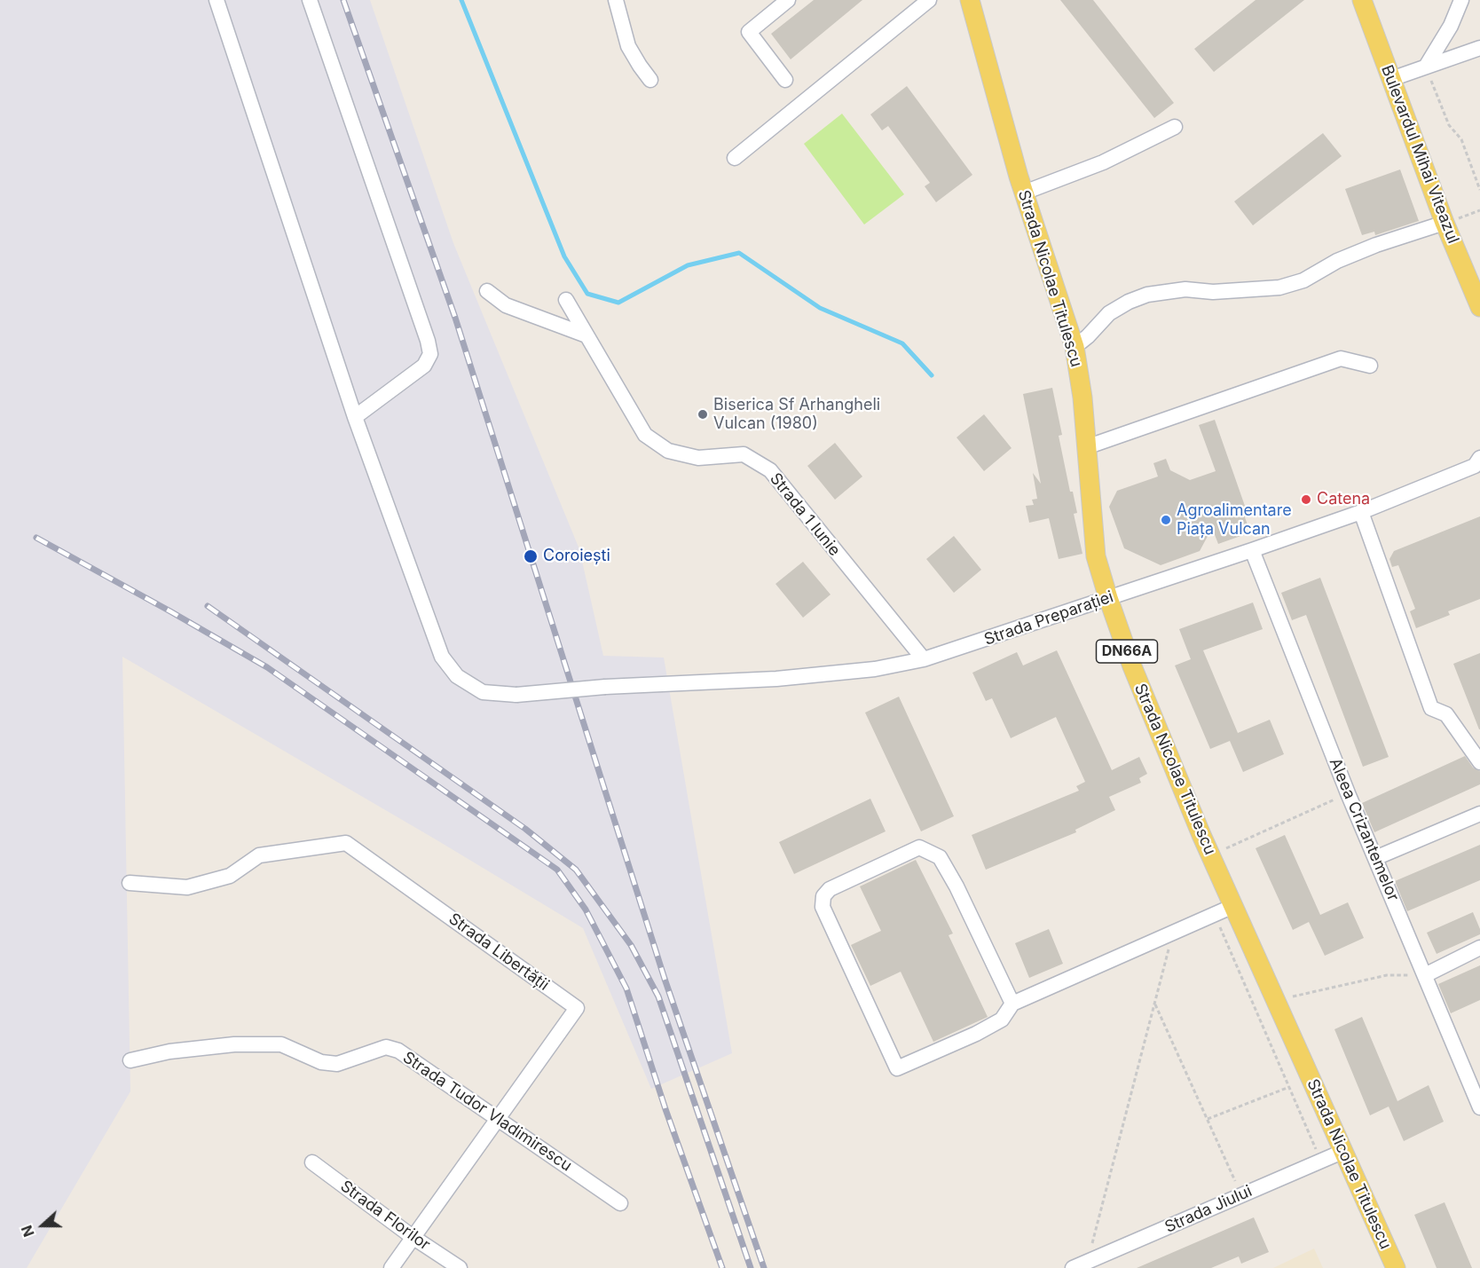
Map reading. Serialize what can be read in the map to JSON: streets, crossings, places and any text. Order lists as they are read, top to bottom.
{
  "streets": {
    "main road": ["Bulevardul Mihai Viteazul", "Strada Nicolae Titulescu", "DN66A"],
    "street": [
      "Strada 1 Iunie",
      "Strada Preparației",
      "Aleea Crizantemelor",
      "Strada Libertății",
      "Strada Tudor Vladimirescu",
      "Strada Jiului",
      "Strada Florilor"
    ]
  },
  "crossings": [
    ["Strada Nicolae Titulescu", "Strada Preparației"],
    ["Strada Nicolae Titulescu", "Strada Jiului"],
    ["Strada 1 Iunie", "Strada Preparației"],
    ["Strada Preparației", "Aleea Crizantemelor"],
    ["Strada Libertății", "Strada Tudor Vladimirescu"],
    ["Strada Libertății", "Strada Florilor"]
  ],
  "places": [
    "Biserica Sf Arhangheli Vulcan (1980)",
    "Catena",
    "Agroalimentare Piața Vulcan",
    "Coroiești"
  ],
  "north": "left"
}
